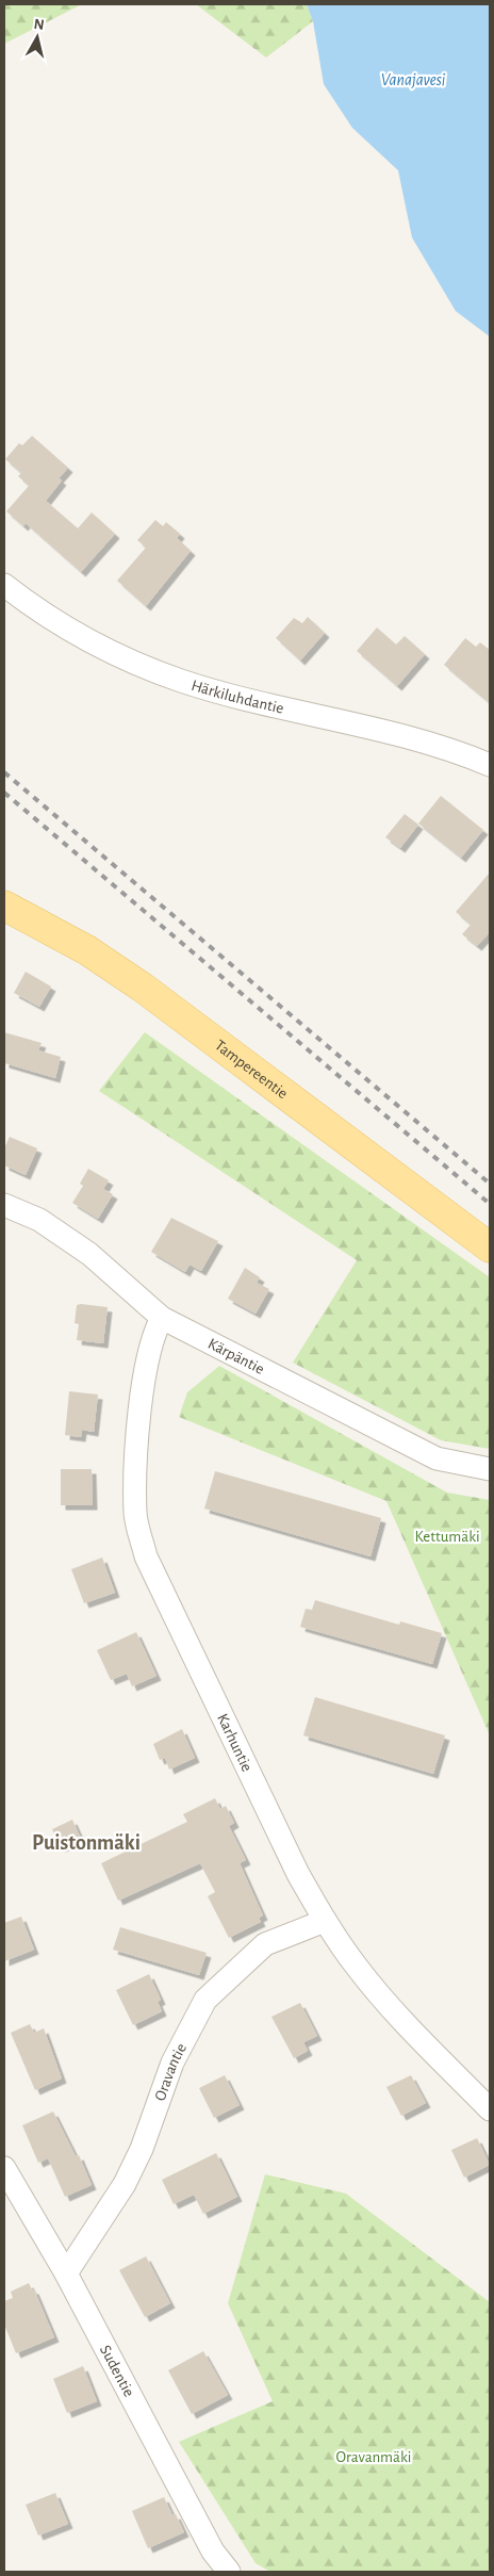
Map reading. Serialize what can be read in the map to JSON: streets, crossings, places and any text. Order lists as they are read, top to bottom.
{
  "streets": {
    "main road": ["Tampereentie"],
    "street": [
      "Härkiluhdantie",
      "Kärpäntie",
      "Karhuntie",
      "Oravantie",
      "Sudentie"
    ]
  },
  "crossings": [
    ["Kärpäntie", "Karhuntie"],
    ["Karhuntie", "Oravantie"],
    ["Oravantie", "Sudentie"]
  ],
  "districts": ["Puistonmäki"],
  "water": ["Vanajavesi"],
  "parks": ["Kettumäki", "Oravanmäki"],
  "north": "top"
}
